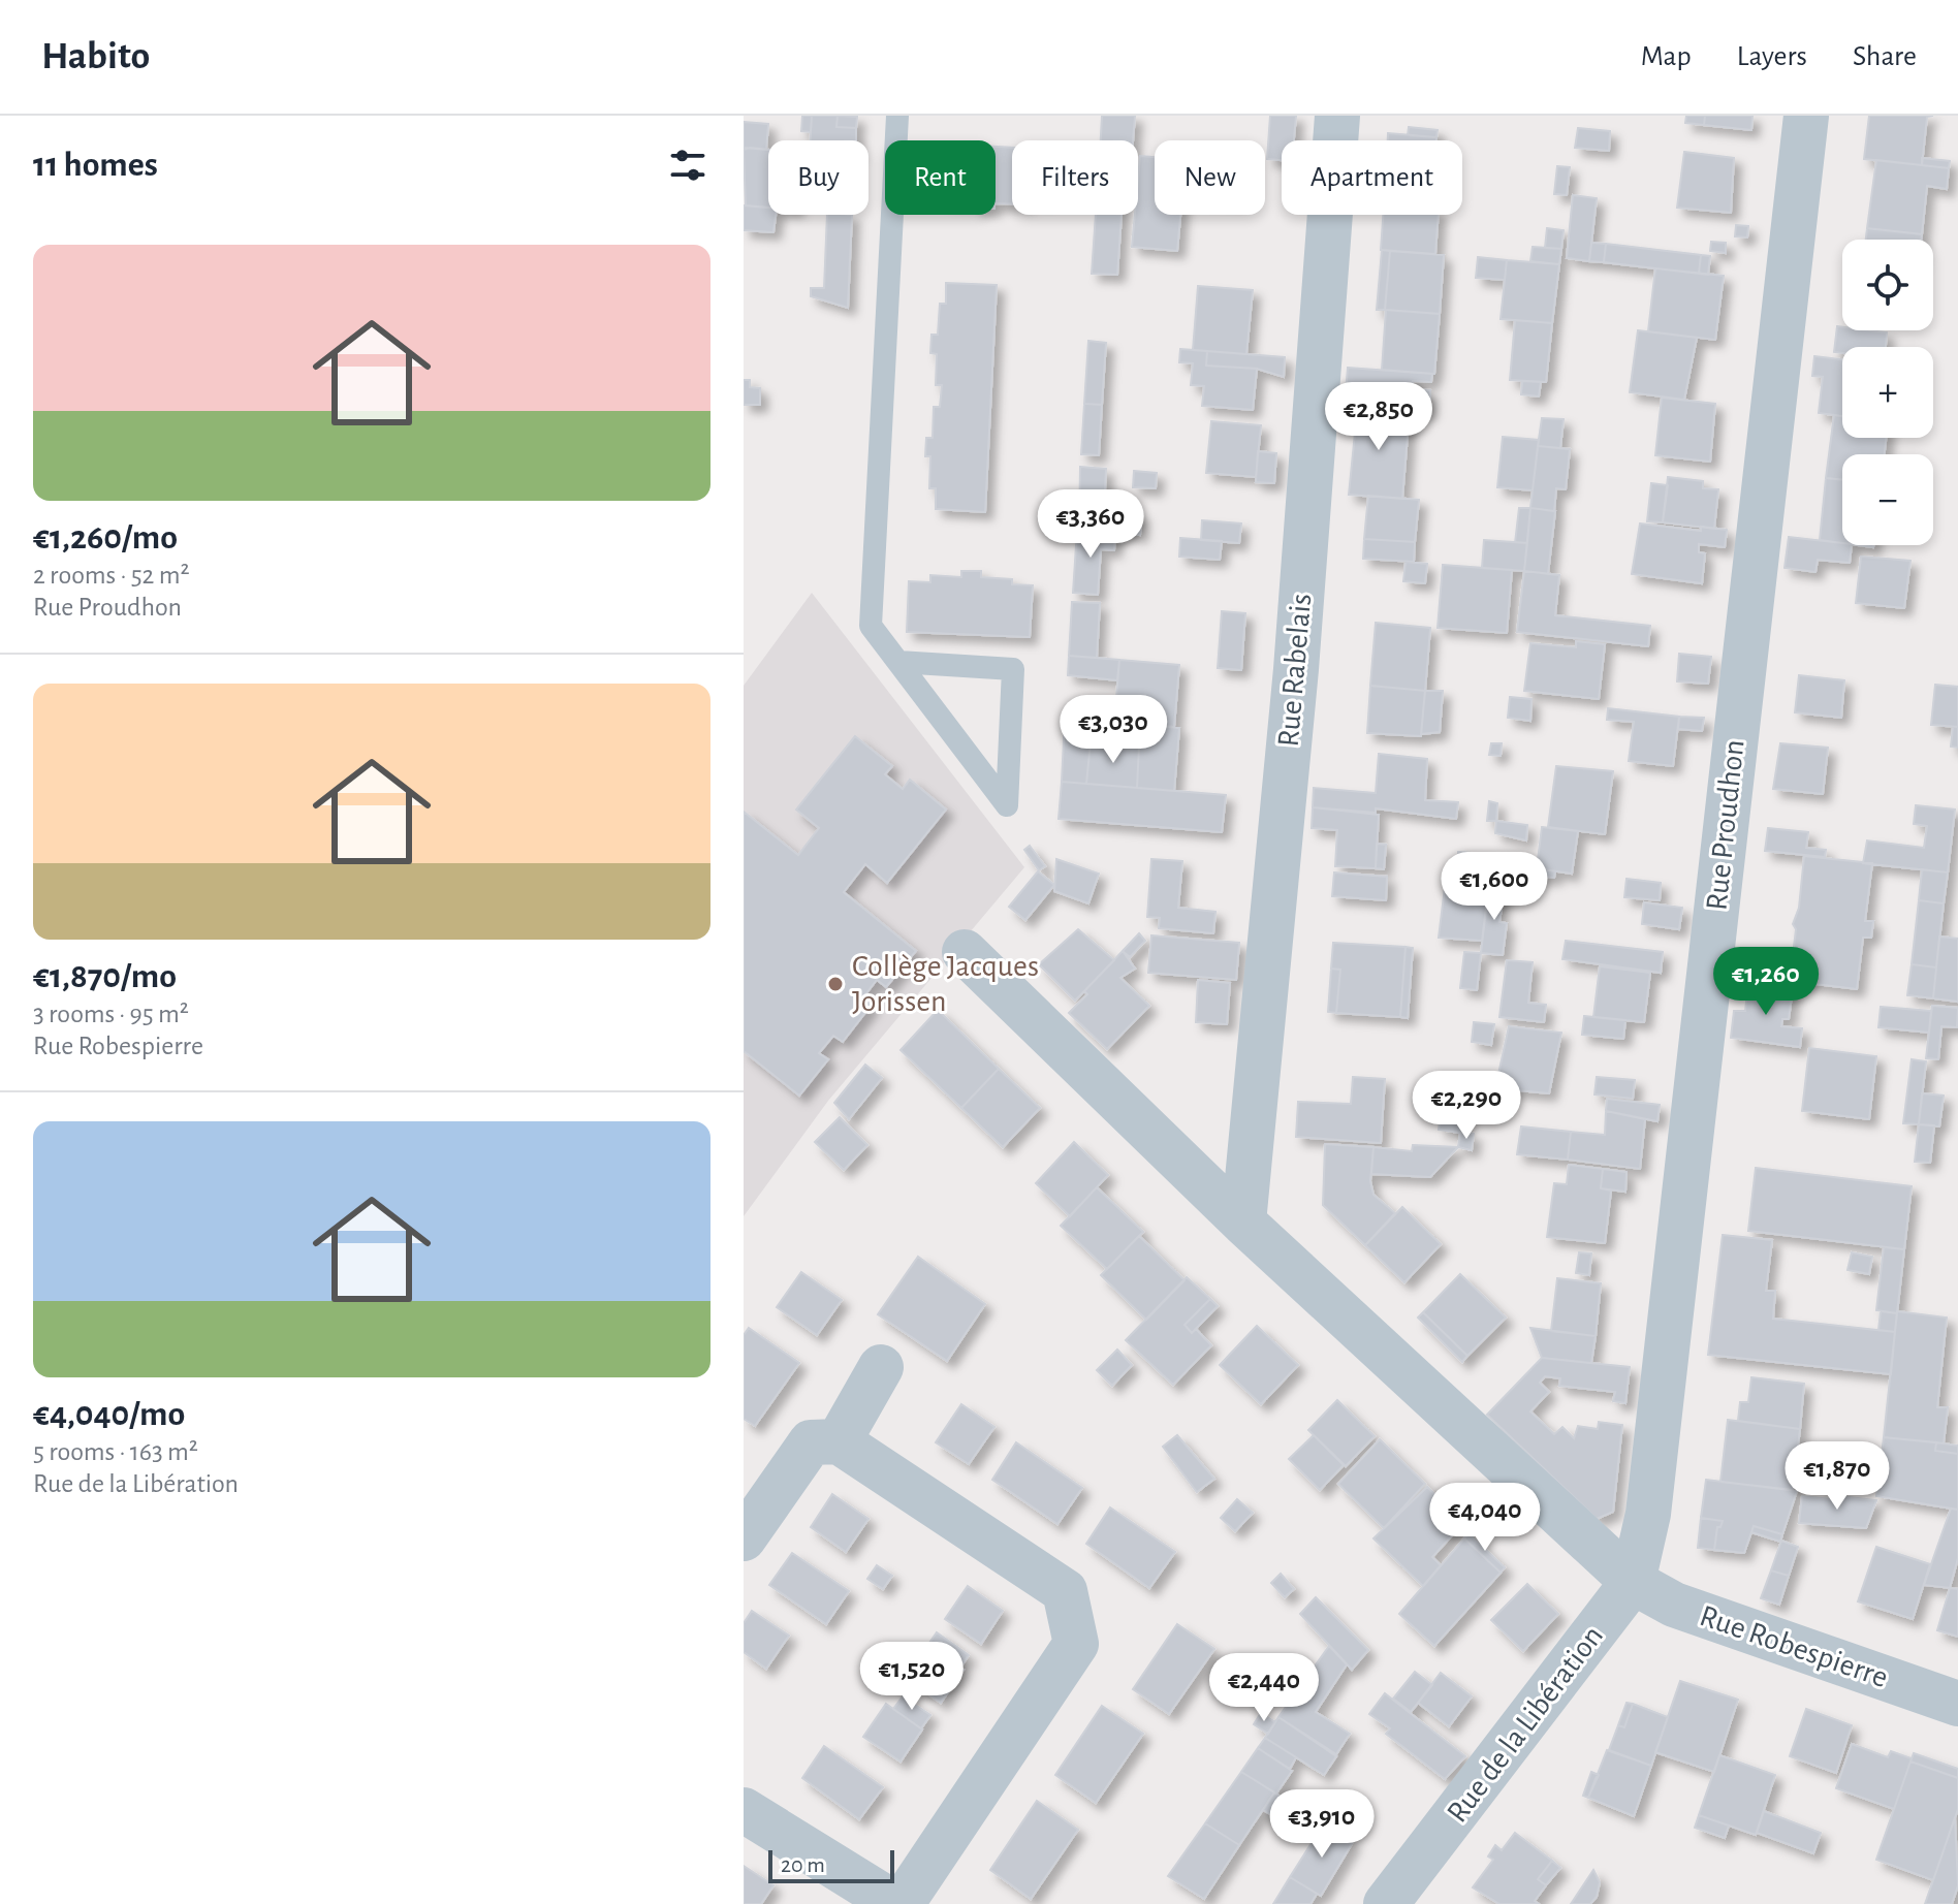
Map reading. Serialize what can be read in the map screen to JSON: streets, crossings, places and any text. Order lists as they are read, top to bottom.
{
  "streets": {
    "street": [
      "Rue Rabelais",
      "Rue Proudhon",
      "Rue Robespierre",
      "Rue de la Libération"
    ]
  },
  "crossings": [
    ["Rue Rabelais", "Rue Robespierre"],
    ["Rue Proudhon", "Rue Robespierre"],
    ["Rue Proudhon", "Rue de la Libération"],
    ["Rue Robespierre", "Rue de la Libération"]
  ],
  "places": ["Collège Jacques Jorissen"],
  "scale_bar": "20 m",
  "page": {
    "header": "Habito",
    "nav": ["Map", "Layers", "Share"],
    "heading": "11 homes",
    "chip": [
      "Buy",
      "Rent",
      "Filters",
      "New",
      "Apartment"
    ],
    "list": [
      {
        "name": "€1,260/mo",
        "note": "2 rooms · 52 m² · Rue Proudhon"
      },
      {
        "name": "€1,870/mo",
        "note": "3 rooms · 95 m² · Rue Robespierre"
      },
      {
        "name": "€4,040/mo",
        "note": "5 rooms · 163 m² · Rue de la Libération"
      }
    ],
    "map_buttons": ["+", "−"],
    "price": [
      "€2,850",
      "€3,360",
      "€3,030",
      "€1,600",
      "€1,260",
      "€2,290",
      "€1,870",
      "€4,040",
      "€1,520",
      "€2,440",
      "€3,910"
    ],
    "scale": "20 m"
  }
}
